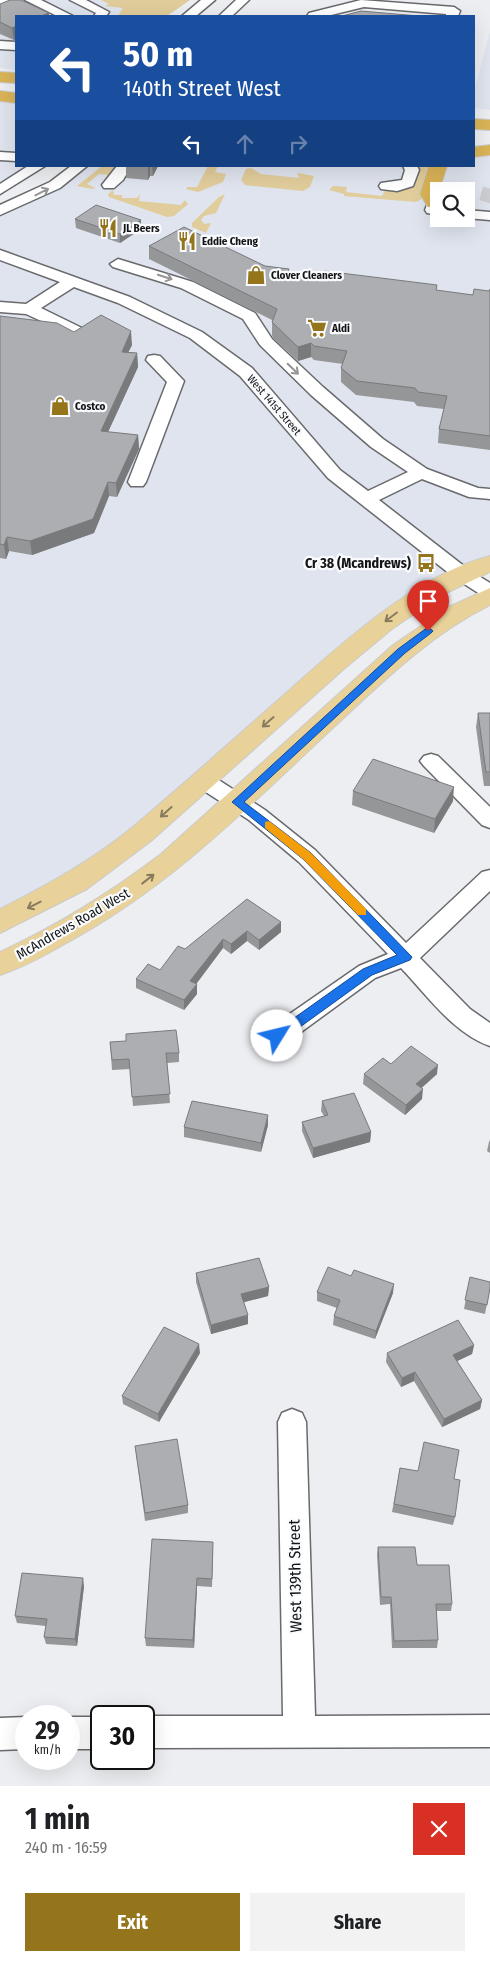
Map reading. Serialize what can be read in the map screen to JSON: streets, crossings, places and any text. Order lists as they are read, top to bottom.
{
  "streets": {
    "main road": ["McAndrews Road West"],
    "street": ["West 141st Street", "West 139th Street"]
  },
  "crossings": [
    ["West 141st Street", "McAndrews Road West"]
  ],
  "places": {
    "restaurant": ["JL Beers", "Eddie Cheng"],
    "shop": ["Clover Cleaners", "Costco"],
    "supermarket": ["Aldi"],
    "bus stop": ["Cr 38 (Mcandrews)"]
  },
  "page": {
    "turn": ["50 m", "140th Street West"],
    "speed": "29 km/h",
    "limit": "30",
    "heading": ["1 min", "240 m · 16:59"],
    "buttons": ["Exit", "Share"]
  }
}
